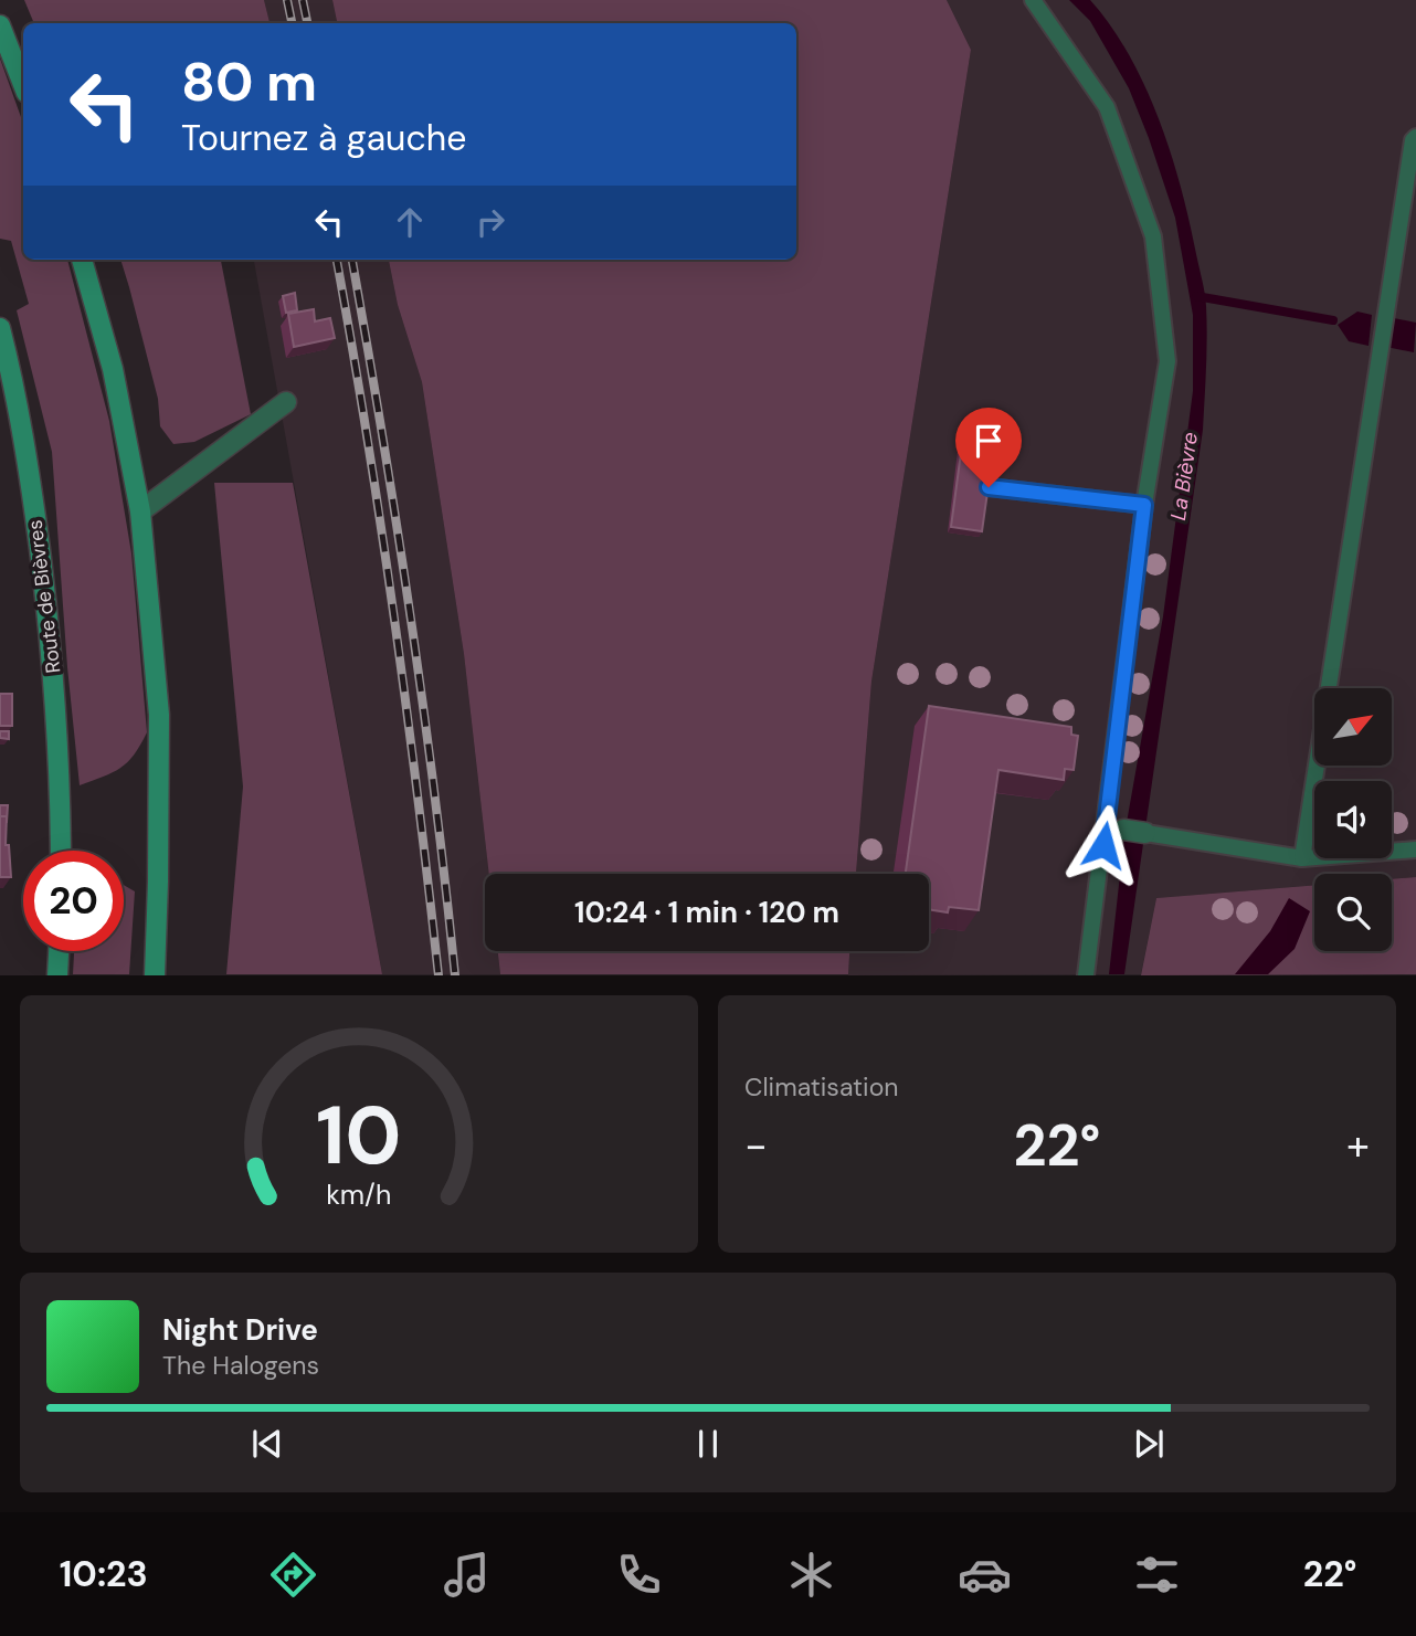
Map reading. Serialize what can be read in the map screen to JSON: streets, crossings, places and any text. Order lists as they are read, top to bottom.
{
  "streets": {
    "main road": ["Route de Bièvres"]
  },
  "water": ["La Bièvre"],
  "north": "top right",
  "page": {
    "turn": ["80 m", "Tournez à gauche"],
    "limit": "20",
    "trip": "10:24 · 1 min · 120 m",
    "tile": "Climatisation",
    "heat": ["−", "22°", "+"],
    "song": ["Night Drive", "The Halogens"],
    "tabs": ["10:23", "22°"],
    "gauge": ["10", "km/h"]
  }
}
